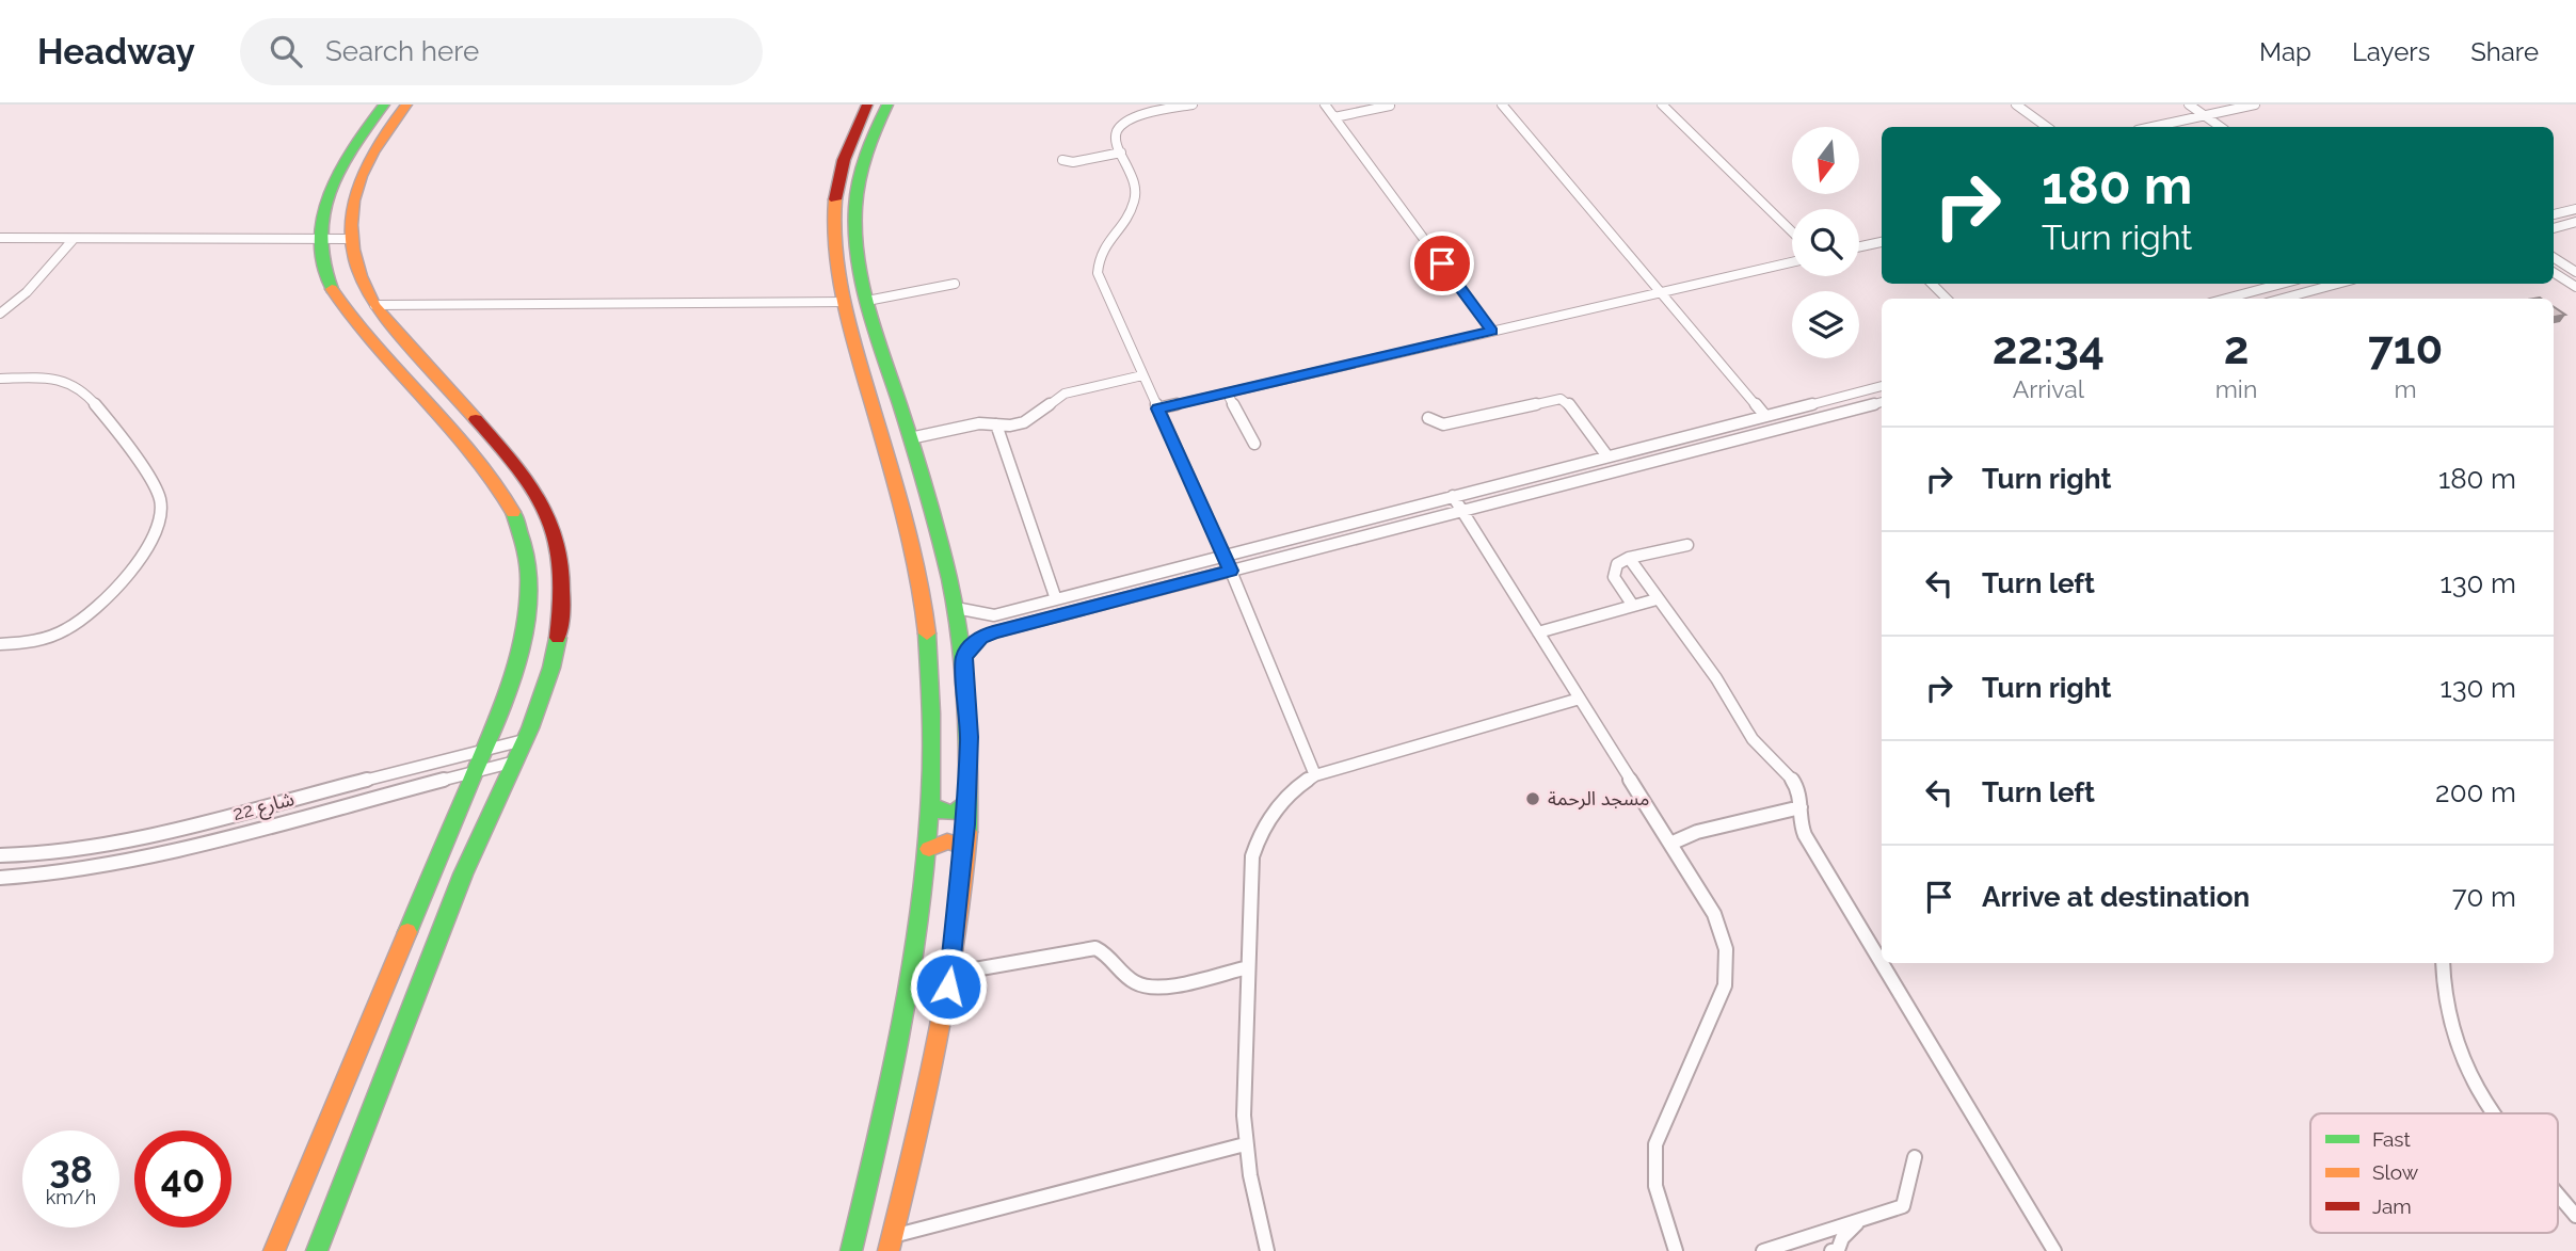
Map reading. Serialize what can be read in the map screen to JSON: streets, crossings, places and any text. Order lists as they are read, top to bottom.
{
  "streets": {
    "street": ["شارع 22"]
  },
  "places": ["مسجد الرحمة"],
  "legend": ["Fast", "Slow", "Jam"],
  "north": "bottom",
  "page": {
    "header": "Headway",
    "search": "Search here",
    "nav": ["Map", "Layers", "Share"],
    "turn": ["180 m", "Turn right"],
    "eta": [
      "22:34",
      "Arrival",
      "2",
      "min",
      "710",
      "m"
    ],
    "list": [
      {
        "name": "Turn right",
        "value": "180 m"
      },
      {
        "name": "Turn left",
        "value": "130 m"
      },
      {
        "name": "Turn right",
        "value": "130 m"
      },
      {
        "name": "Turn left",
        "value": "200 m"
      },
      {
        "name": "Arrive at destination",
        "value": "70 m"
      }
    ],
    "speed": "38 km/h",
    "limit": "40"
  }
}
